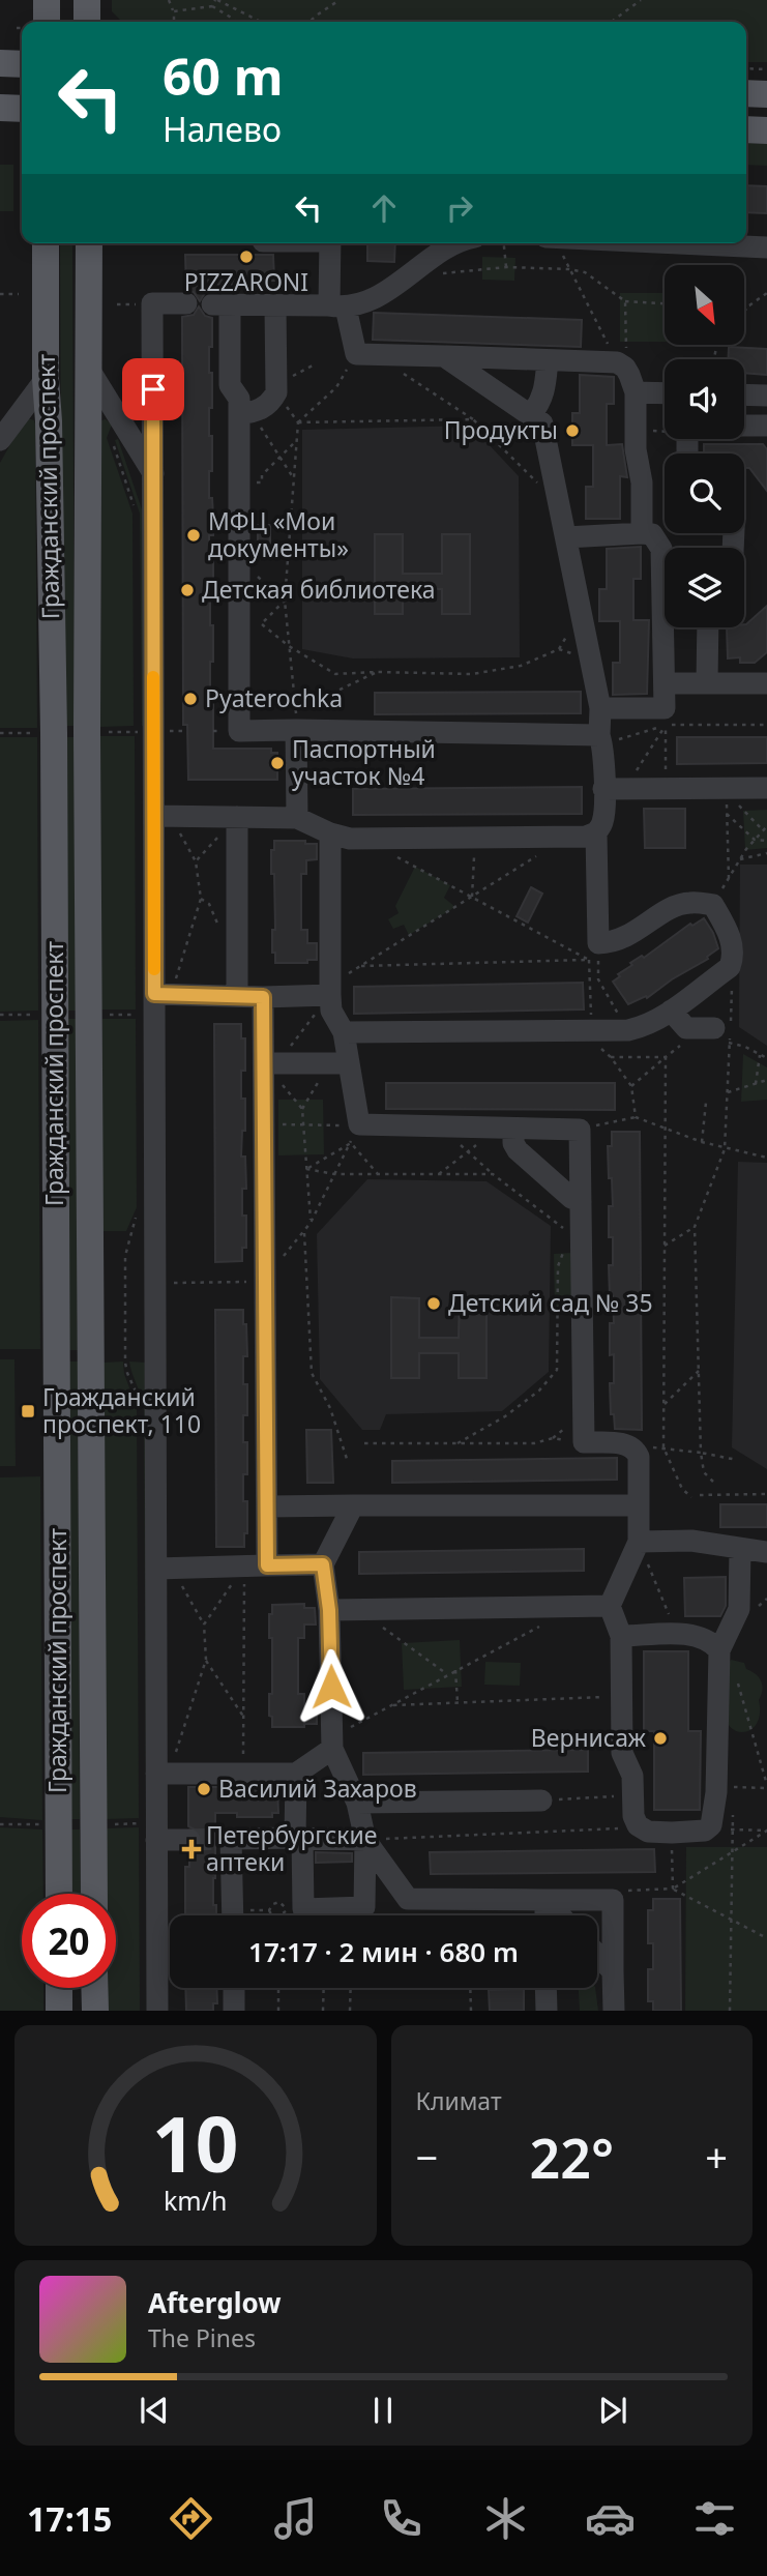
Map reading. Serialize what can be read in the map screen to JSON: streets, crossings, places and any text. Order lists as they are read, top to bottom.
{
  "streets": {
    "main road": ["Гражданский проспект"]
  },
  "places": {
    "other": [
      "PIZZARONI",
      "Продукты",
      "МФЦ «Мои документы»",
      "Детская библиотека",
      "Pyaterochka",
      "Паспортный участок №4",
      "Детский сад № 35",
      "Вернисаж",
      "Василий Захаров"
    ],
    "transit": ["Гражданский проспект, 110"],
    "health": ["Петербургские аптеки"]
  },
  "north": "bottom right",
  "page": {
    "turn": ["60 m", "Налево"],
    "limit": "20",
    "trip": "17:17 · 2 мин · 680 m",
    "tile": "Климат",
    "heat": ["−", "22°", "+"],
    "song": ["Afterglow", "The Pines"],
    "tabs": "17:15",
    "gauge": ["10", "km/h"]
  }
}
